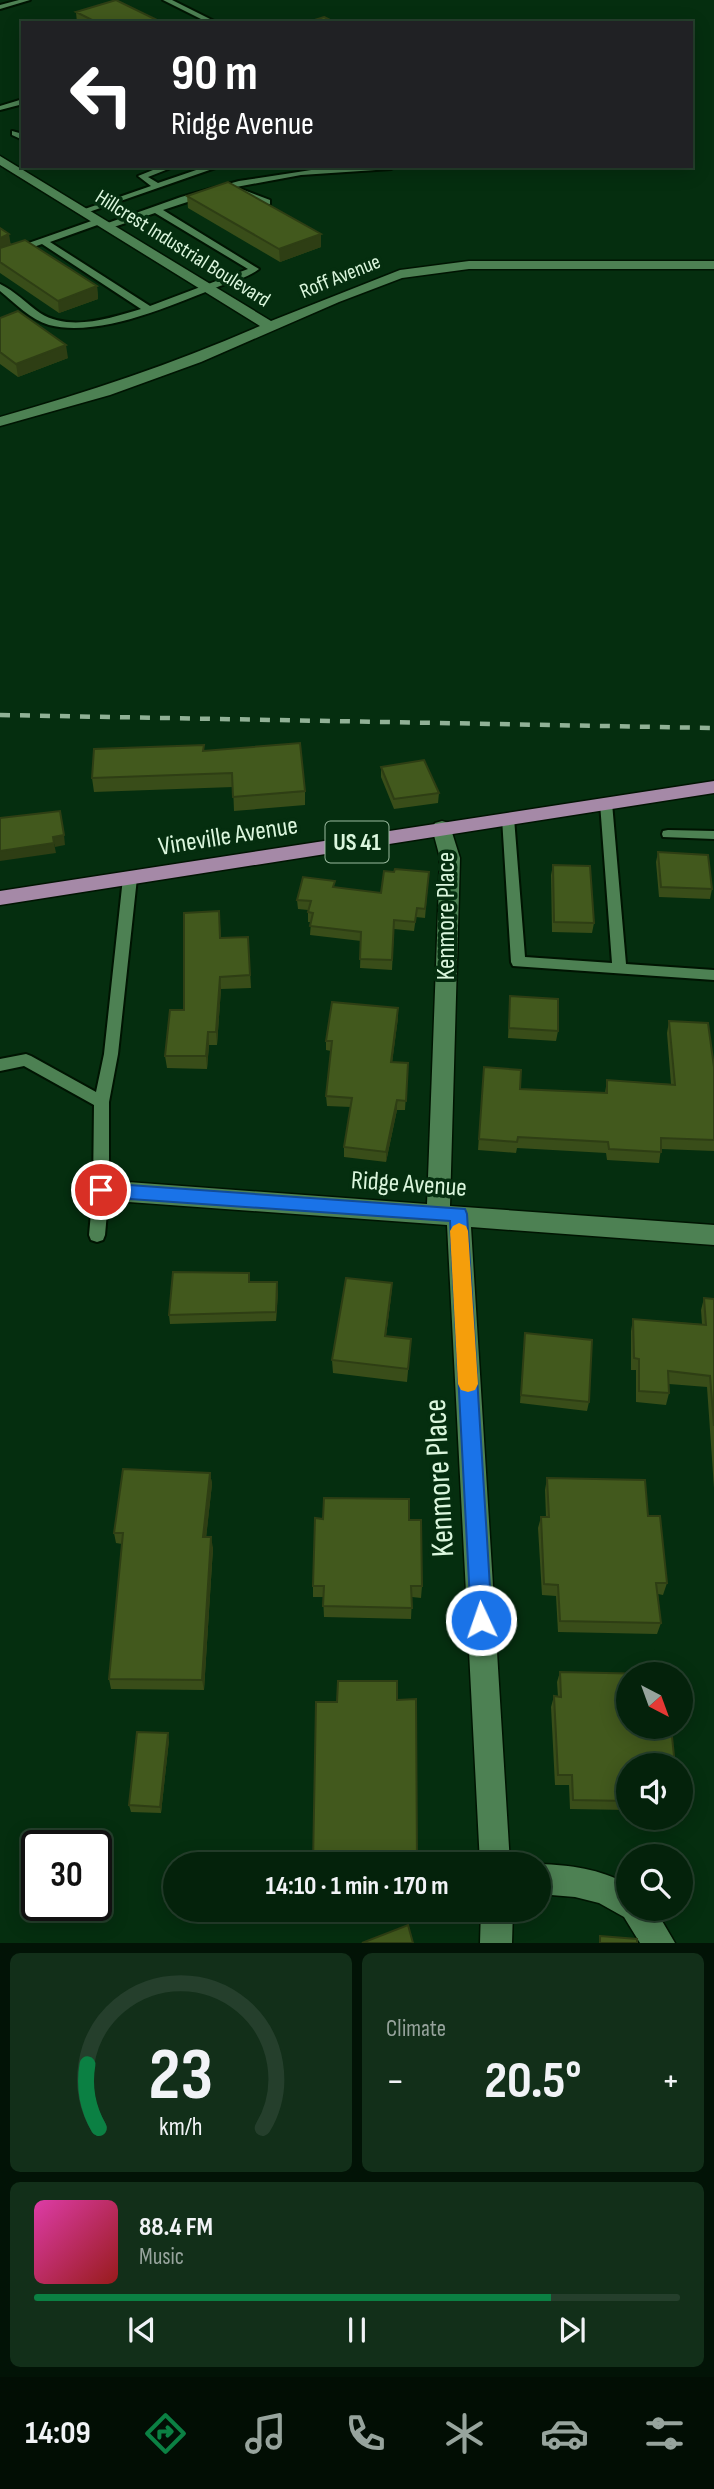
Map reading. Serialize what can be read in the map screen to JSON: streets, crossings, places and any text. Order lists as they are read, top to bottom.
{
  "streets": {
    "main road": ["Vineville Avenue", "US 41"],
    "street": [
      "Hillcrest Industrial Boulevard",
      "Roff Avenue",
      "Kenmore Place",
      "Ridge Avenue"
    ]
  },
  "crossings": [
    ["Hillcrest Industrial Boulevard", "Roff Avenue"],
    ["Vineville Avenue", "Kenmore Place"],
    ["Kenmore Place", "Ridge Avenue"]
  ],
  "north": "bottom right",
  "page": {
    "turn": ["90 m", "Ridge Avenue"],
    "limit": "30",
    "trip": "14:10 · 1 min · 170 m",
    "tile": "Climate",
    "heat": ["−", "20.5°", "+"],
    "song": ["88.4 FM", "Music"],
    "tabs": "14:09",
    "gauge": ["23", "km/h"]
  }
}
